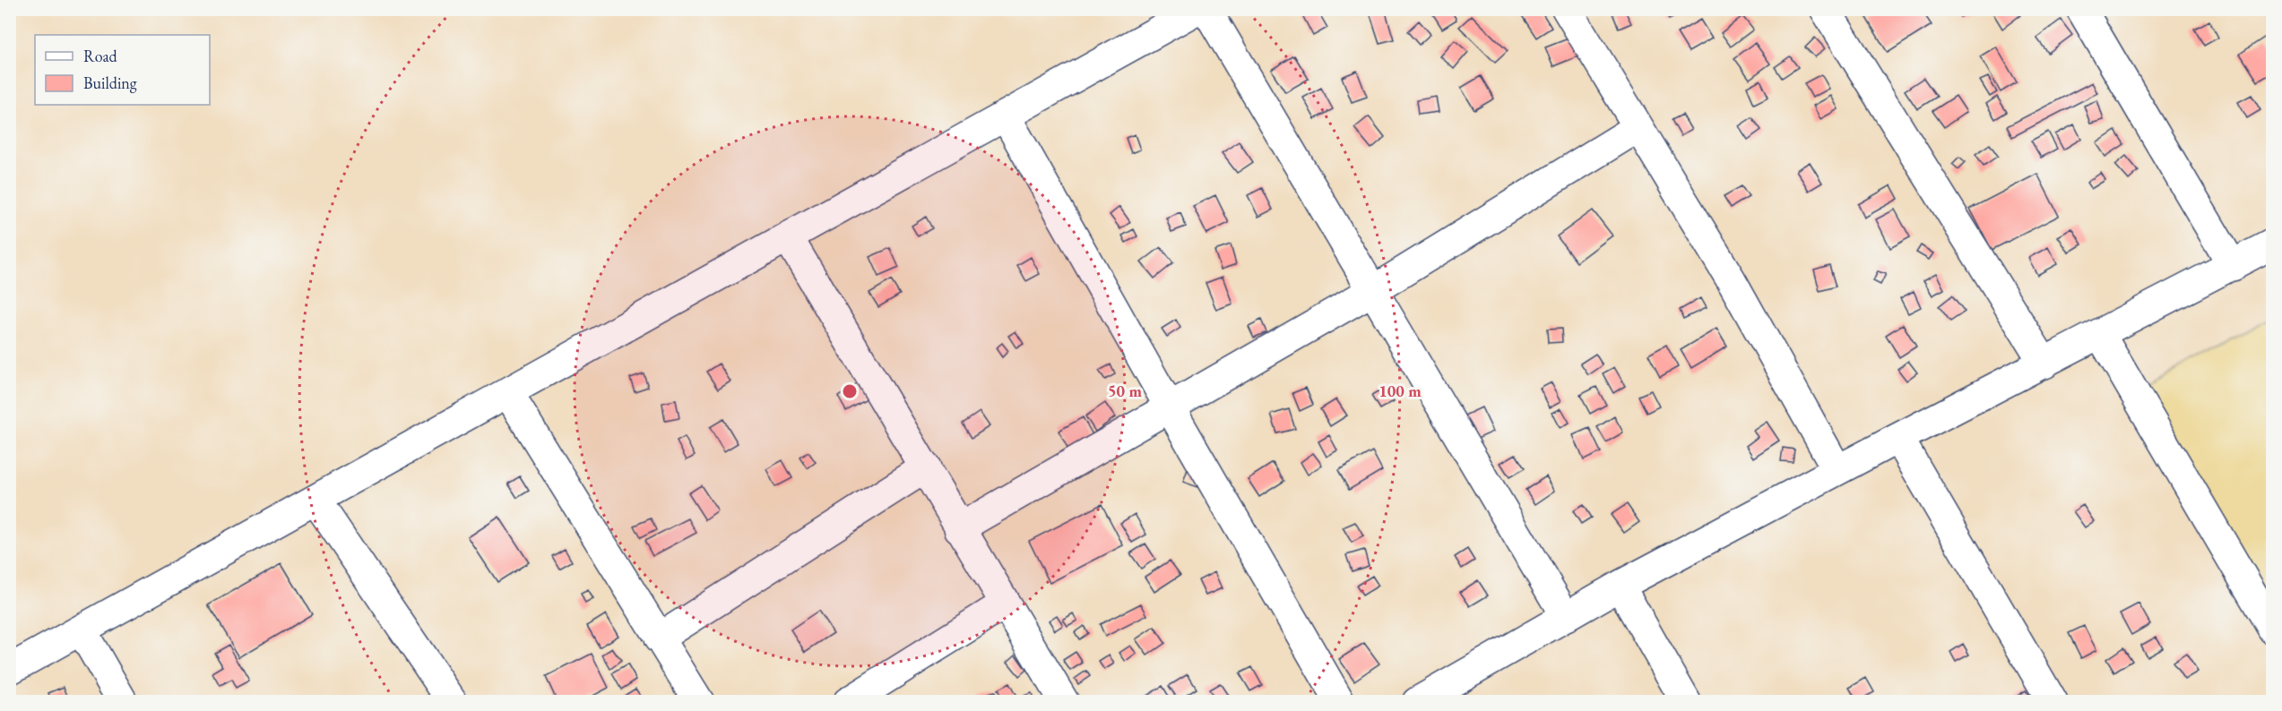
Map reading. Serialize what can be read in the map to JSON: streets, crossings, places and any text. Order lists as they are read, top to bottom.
{
  "legend": ["Road", "Building"],
  "rings": ["50 m", "100 m"]
}
